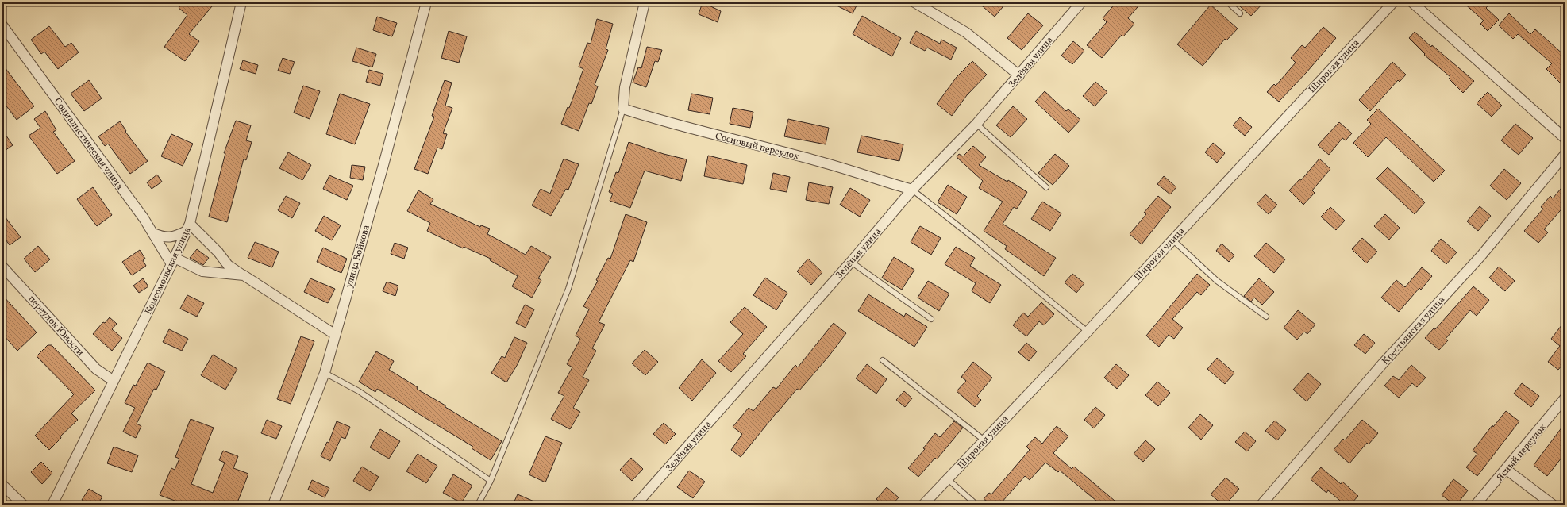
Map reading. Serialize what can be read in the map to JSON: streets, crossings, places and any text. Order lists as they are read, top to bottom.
{
  "streets": {
    "street": [
      "Зелёная улица",
      "Широкая улица",
      "Социалистическая улица",
      "Сосновый переулок",
      "улица Войкова",
      "Комсомольская улица",
      "переулок Юности",
      "Крестьянская улица",
      "Ясный переулок"
    ]
  },
  "crossings": [
    ["Зелёная улица", "Сосновый переулок"],
    ["Социалистическая улица", "Комсомольская улица"],
    ["Комсомольская улица", "переулок Юности"]
  ]
}
